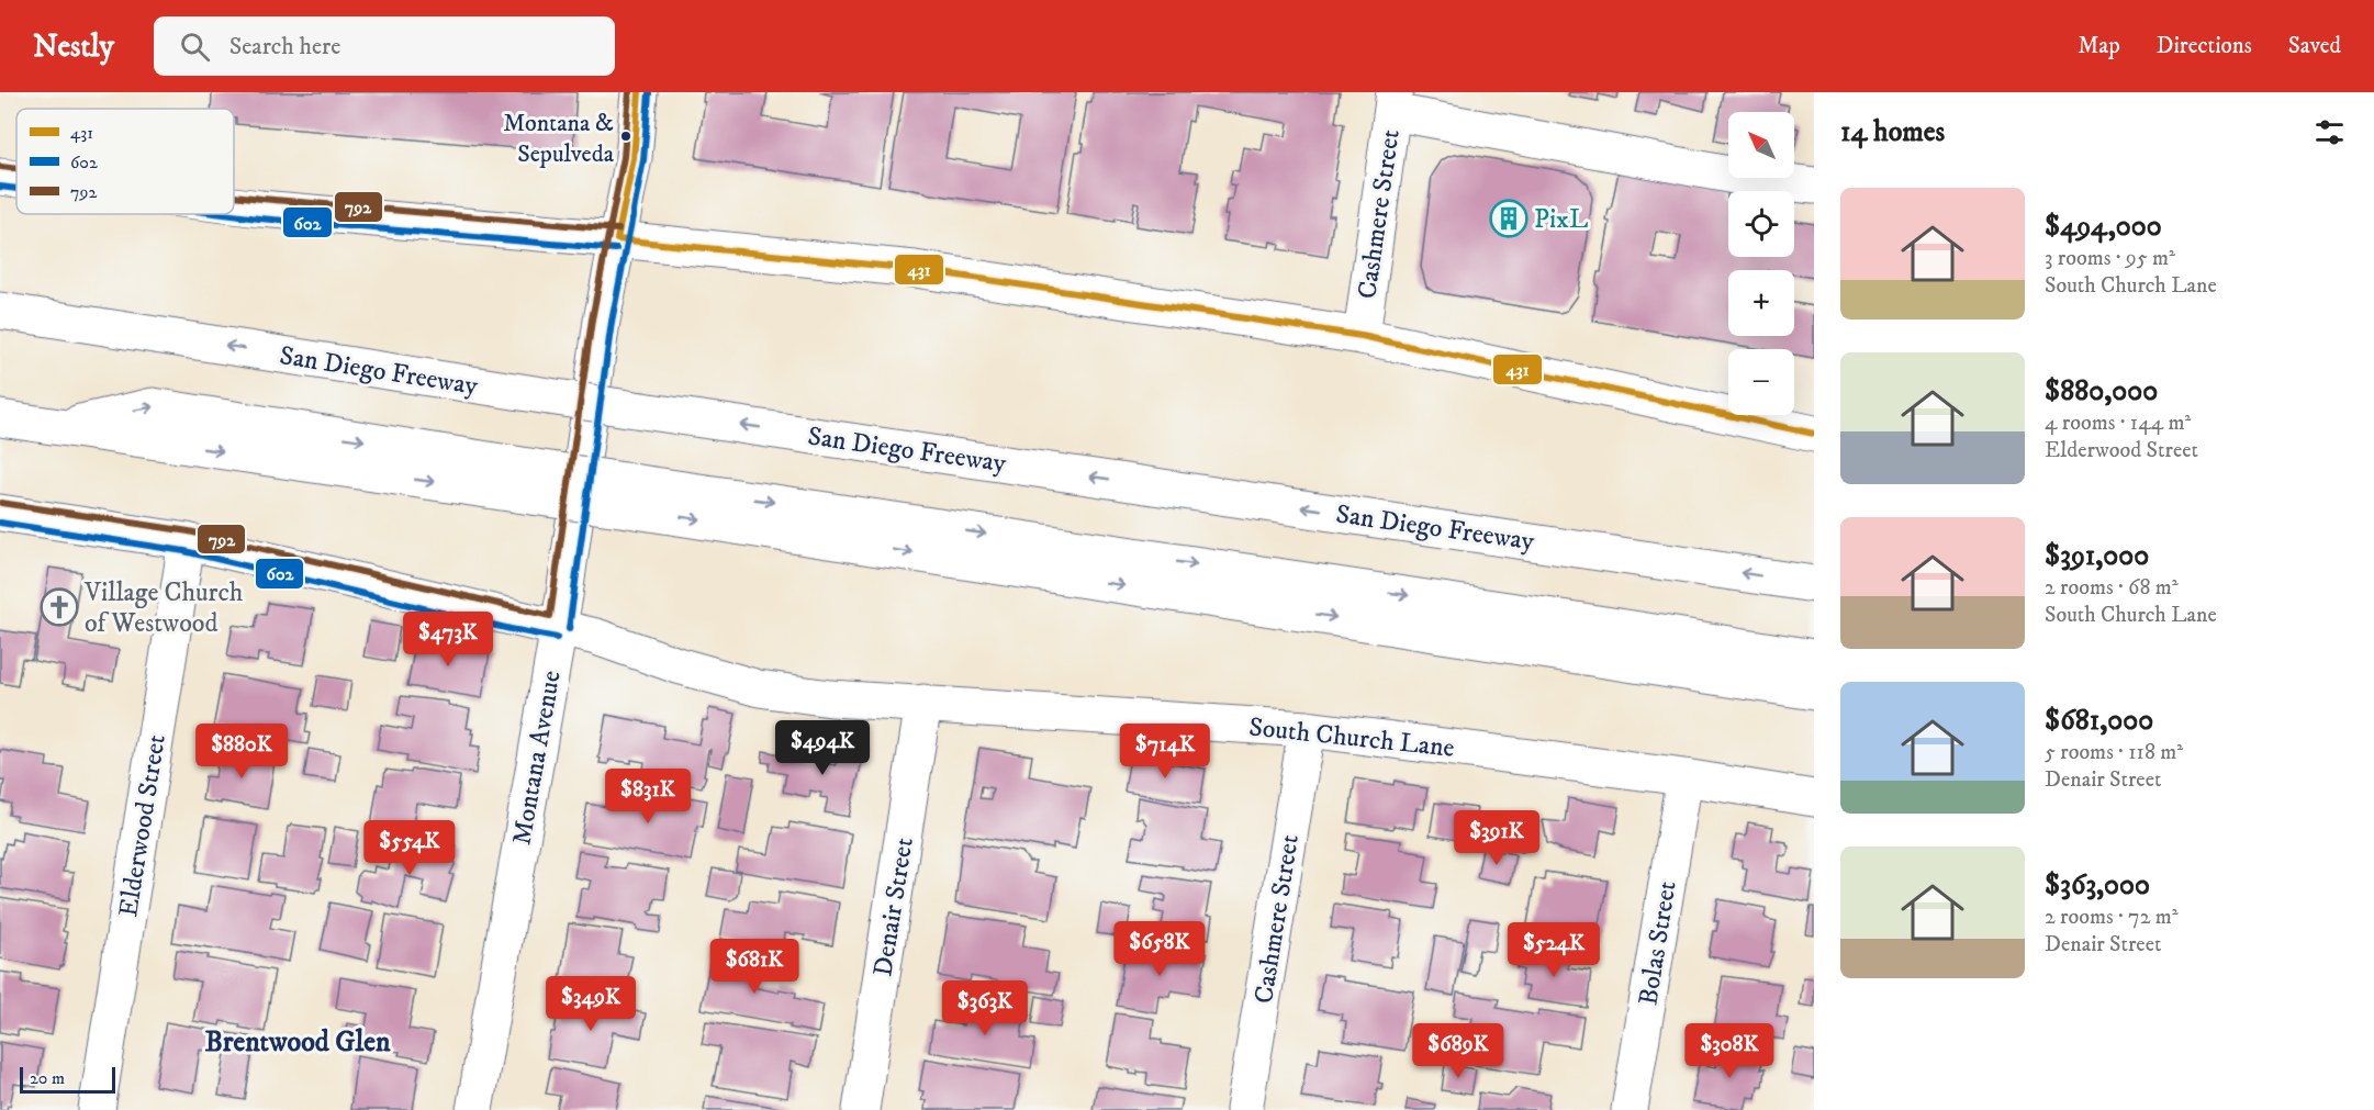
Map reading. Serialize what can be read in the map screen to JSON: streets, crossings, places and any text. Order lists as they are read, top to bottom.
{
  "streets": {
    "main road": [
      "Cashmere Street",
      "San Diego Freeway",
      "South Church Lane",
      "Montana Avenue",
      "Elderwood Street",
      "Denair Street",
      "Bolas Street"
    ]
  },
  "crossings": [
    ["Cashmere Street", "South Church Lane"],
    ["South Church Lane", "Montana Avenue"],
    ["South Church Lane", "Elderwood Street"],
    ["South Church Lane", "Denair Street"],
    ["South Church Lane", "Bolas Street"]
  ],
  "districts": ["Brentwood Glen"],
  "places": {
    "other": ["Montana & Sepulveda"],
    "building": ["PixL"],
    "church": ["Village Church of Westwood"]
  },
  "lines": ["transit line 431", "transit line 792", "transit line 602"],
  "legend": ["431", "602", "792"],
  "scale_bar": "20 m",
  "north": "top left",
  "page": {
    "header": "Nestly",
    "search": "Search here",
    "nav": ["Map", "Directions", "Saved"],
    "heading": "14 homes",
    "map_buttons": ["+", "−"],
    "list": [
      {
        "name": "$494,000",
        "note": "3 rooms · 95 m² · South Church Lane"
      },
      {
        "name": "$880,000",
        "note": "4 rooms · 144 m² · Elderwood Street"
      },
      {
        "name": "$391,000",
        "note": "2 rooms · 68 m² · South Church Lane"
      },
      {
        "name": "$681,000",
        "note": "5 rooms · 118 m² · Denair Street"
      },
      {
        "name": "$363,000",
        "note": "2 rooms · 72 m² · Denair Street"
      }
    ],
    "price": [
      "$473K",
      "$494K",
      "$880K",
      "$714K",
      "$831K",
      "$391K",
      "$554K",
      "$658K",
      "$524K",
      "$681K",
      "$349K",
      "$363K",
      "$689K",
      "$308K"
    ],
    "scale": "20 m"
  }
}
